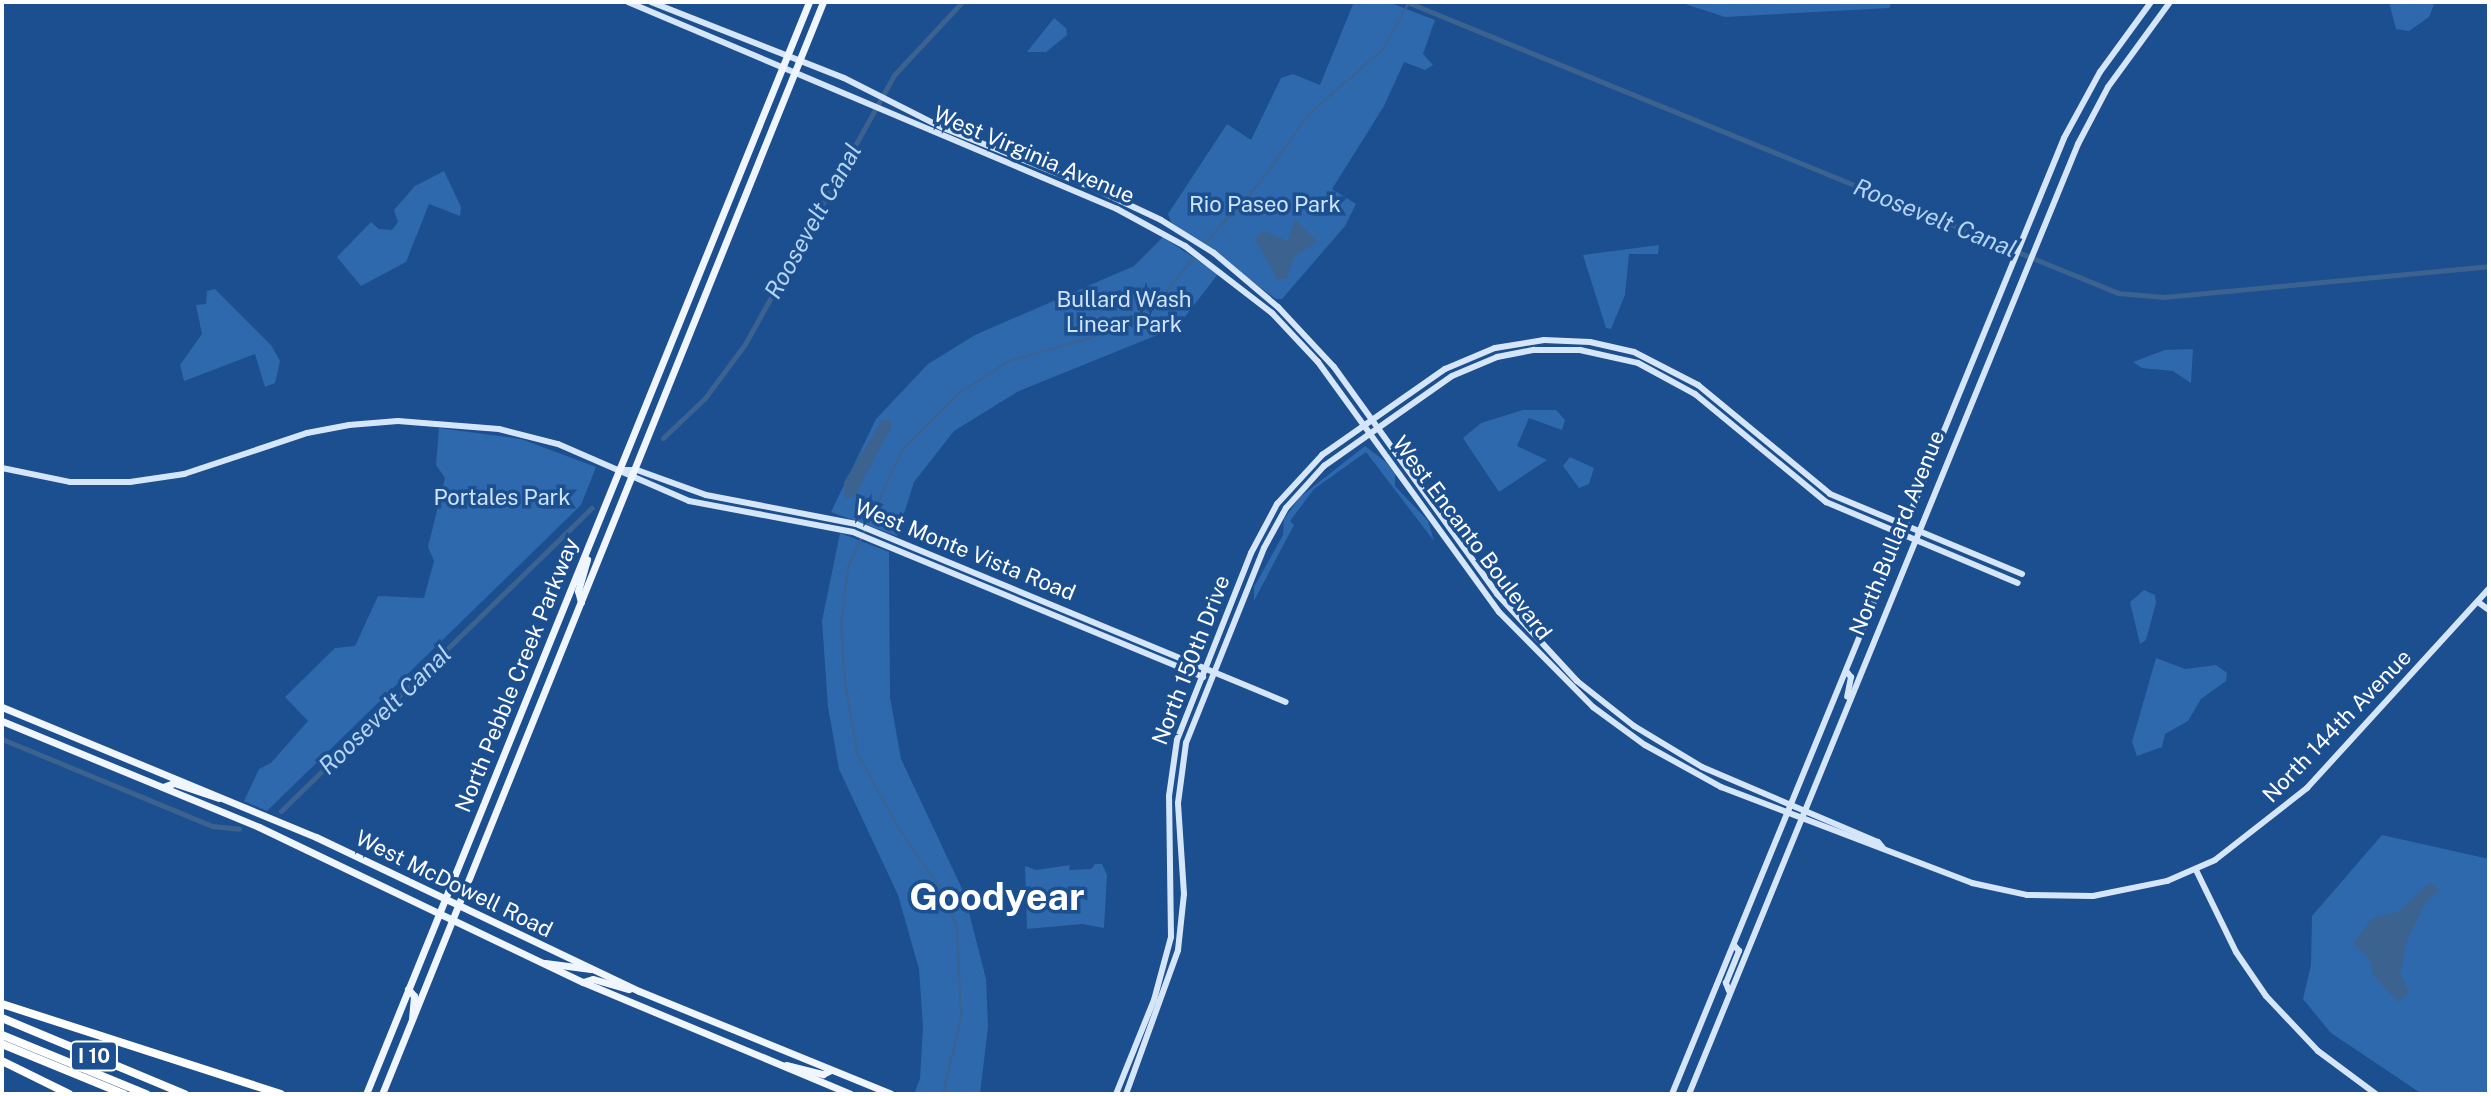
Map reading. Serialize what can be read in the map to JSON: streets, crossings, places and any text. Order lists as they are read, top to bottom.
{
  "streets": {
    "highway": ["I 10"],
    "main road": [
      "West Virginia Avenue",
      "North Bullard Avenue",
      "West Encanto Boulevard",
      "West Monte Vista Road",
      "North 150th Drive",
      "North Pebble Creek Parkway",
      "North 144th Avenue",
      "West McDowell Road"
    ]
  },
  "crossings": [
    ["West Virginia Avenue", "West Encanto Boulevard"],
    ["West Virginia Avenue", "North 150th Drive"],
    ["West Virginia Avenue", "North Pebble Creek Parkway"],
    ["North Bullard Avenue", "West Encanto Boulevard"],
    ["West Encanto Boulevard", "North 150th Drive"],
    ["West Encanto Boulevard", "North 144th Avenue"],
    ["West Monte Vista Road", "North 150th Drive"],
    ["West Monte Vista Road", "North Pebble Creek Parkway"],
    ["North Pebble Creek Parkway", "West McDowell Road"]
  ],
  "districts": ["Goodyear"],
  "water": ["Roosevelt Canal"],
  "parks": ["Rio Paseo Park", "Bullard Wash Linear Park", "Portales Park"]
}
